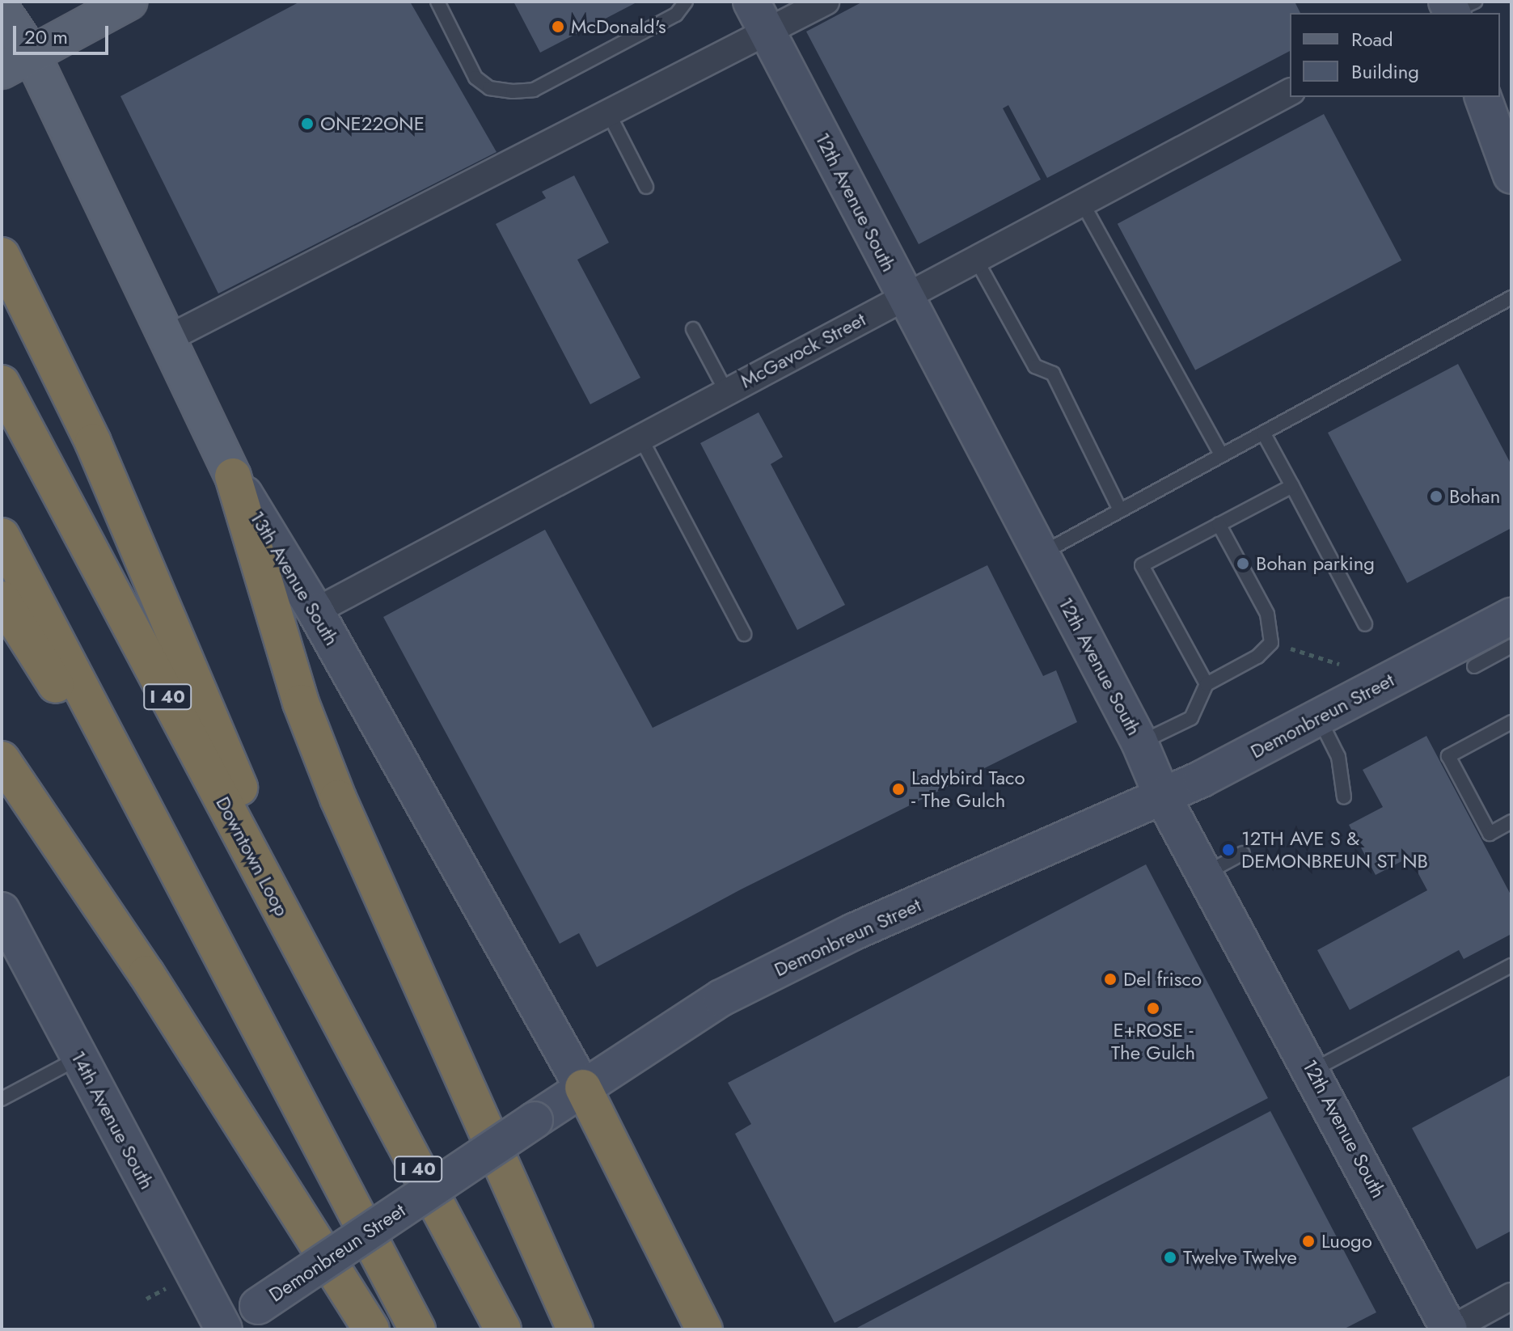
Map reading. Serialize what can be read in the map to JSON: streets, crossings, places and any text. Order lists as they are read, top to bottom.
{
  "streets": {
    "highway": ["I 40", "Downtown Loop"],
    "main road": [
      "12th Avenue South",
      "13th Avenue South",
      "Demonbreun Street",
      "14th Avenue South"
    ],
    "street": ["McGavock Street"]
  },
  "crossings": [
    ["12th Avenue South", "McGavock Street"],
    ["12th Avenue South", "Demonbreun Street"],
    ["McGavock Street", "13th Avenue South"],
    ["13th Avenue South", "Demonbreun Street"],
    ["Demonbreun Street", "14th Avenue South"]
  ],
  "places": [
    "McDonald's",
    "ONE22ONE",
    "Bohan",
    "Bohan parking",
    "Ladybird Taco - The Gulch",
    "12TH AVE S & DEMONBREUN ST NB",
    "Del frisco",
    "E+ROSE - The Gulch",
    "Luogo",
    "Twelve Twelve"
  ],
  "legend": ["Road", "Building"],
  "scale_bar": "20 m"
}
